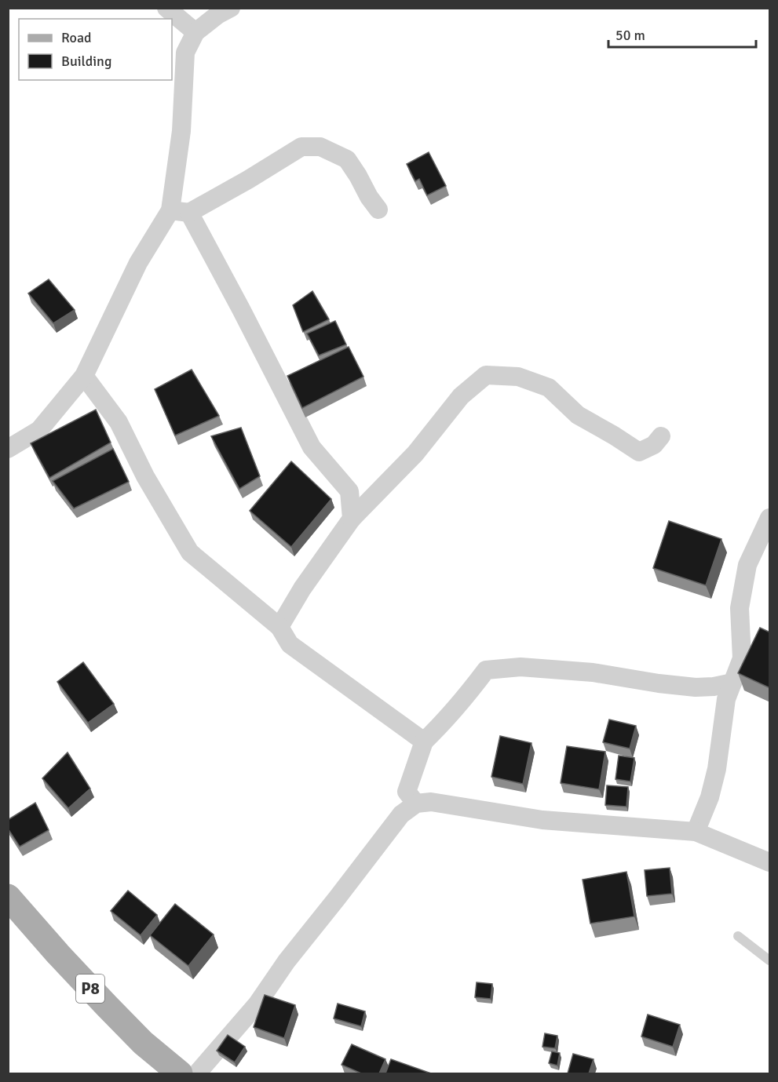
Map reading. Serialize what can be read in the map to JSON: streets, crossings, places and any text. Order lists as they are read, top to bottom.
{
  "streets": {
    "main road": ["P8"]
  },
  "legend": ["Road", "Building"],
  "scale_bar": "50 m"
}
